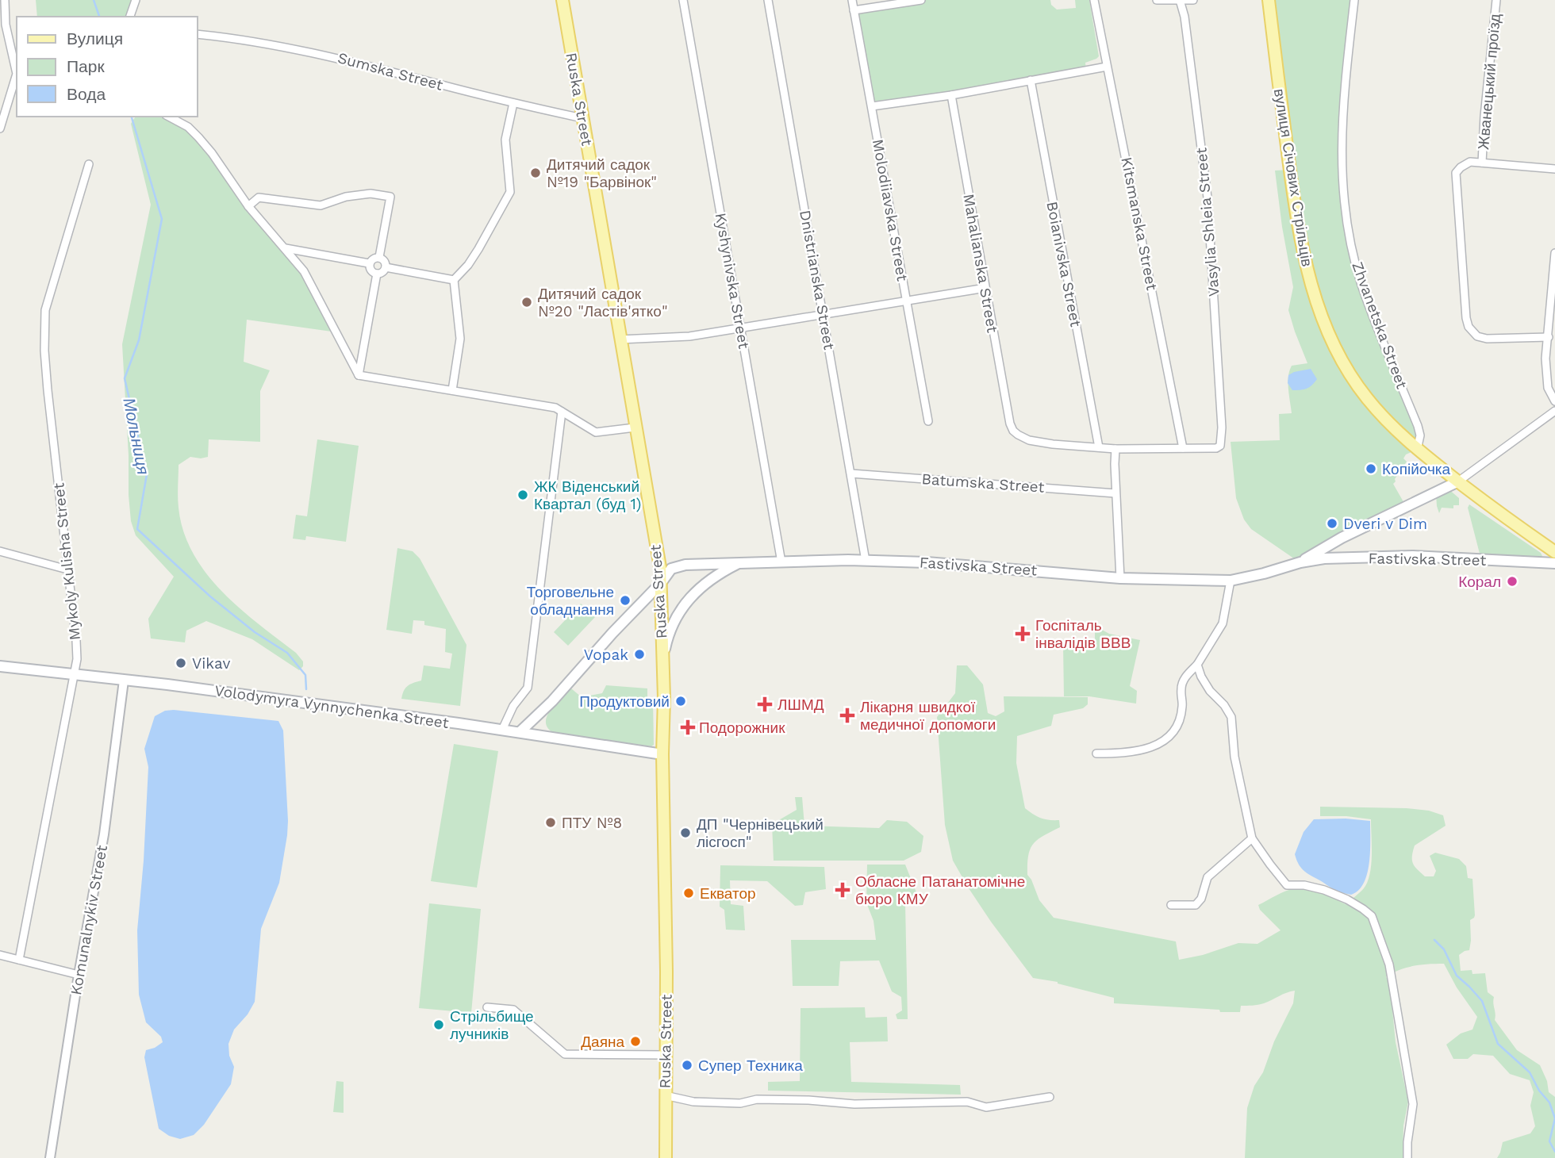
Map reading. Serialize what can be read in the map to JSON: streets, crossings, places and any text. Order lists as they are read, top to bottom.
{
  "streets": {
    "main road": [
      "Ruska Street",
      "вулиця Січових Стрільців",
      "Fastivska Street",
      "Volodymyra Vynnychenka Street"
    ],
    "street": [
      "Sumska Street",
      "Жванецький проїзд",
      "Molodiiavska Street",
      "Vasylia Shleia Street",
      "Kitsmanska Street",
      "Mahalianska Street",
      "Boianivska Street",
      "Dnistrianska Street",
      "Kyshynivska Street",
      "Zhvanetska Street",
      "Batumska Street",
      "Mykoly Kulisha Street",
      "Komunalnykiv Street"
    ]
  },
  "crossings": [
    ["Sumska Street", "Ruska Street"],
    ["Ruska Street", "Fastivska Street"],
    ["Ruska Street", "Volodymyra Vynnychenka Street"],
    ["вулиця Січових Стрільців", "Zhvanetska Street"],
    ["вулиця Січових Стрільців", "Fastivska Street"],
    ["Vasylia Shleia Street", "Kitsmanska Street"],
    ["Mahalianska Street", "Boianivska Street"],
    ["Dnistrianska Street", "Batumska Street"],
    ["Dnistrianska Street", "Fastivska Street"],
    ["Kyshynivska Street", "Fastivska Street"],
    ["Fastivska Street", "Volodymyra Vynnychenka Street"],
    ["Mykoly Kulisha Street", "Volodymyra Vynnychenka Street"],
    ["Volodymyra Vynnychenka Street", "Komunalnykiv Street"]
  ],
  "water": ["Мольниця"],
  "places": {
    "other": [
      "Дитячий садок №19 \"Барвінок\"",
      "Дитячий садок №20 \"Ластів'ятко\"",
      "Копійочка",
      "ЖК Віденський Квартал (буд 1)",
      "Dveri v Dim",
      "Корал",
      "Торговельне обладнання",
      "Vopak",
      "Vikav",
      "Продуктовий",
      "ПТУ №8",
      "ДП \"Чернівецький лісгосп\"",
      "Екватор",
      "Стрільбище лучників",
      "Даяна",
      "Супер Техника"
    ],
    "health": [
      "Госпіталь інвалідів ВВВ",
      "ЛШМД",
      "Лікарня швидкої медичної допомоги",
      "Подорожник",
      "Обласне Патанатомічне бюро КМУ"
    ]
  },
  "legend": ["Вулиця", "Парк", "Вода"]
}
